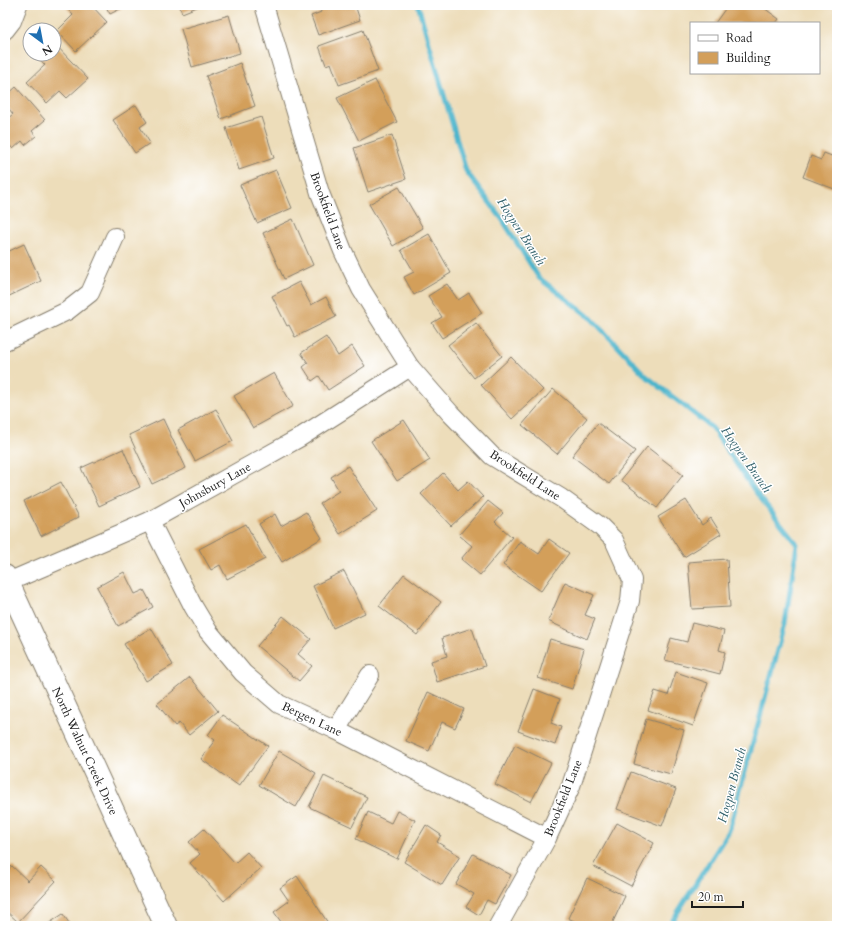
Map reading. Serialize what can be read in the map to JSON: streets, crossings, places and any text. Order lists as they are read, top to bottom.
{
  "streets": {
    "main road": ["North Walnut Creek Drive"],
    "street": ["Brookfield Lane", "Johnsbury Lane", "Bergen Lane"]
  },
  "crossings": [
    ["Brookfield Lane", "Johnsbury Lane"],
    ["Brookfield Lane", "Bergen Lane"],
    ["Johnsbury Lane", "Bergen Lane"],
    ["Johnsbury Lane", "North Walnut Creek Drive"]
  ],
  "water": ["Hogpen Branch"],
  "legend": ["Road", "Building"],
  "scale_bar": "20 m",
  "north": "bottom right"
}
